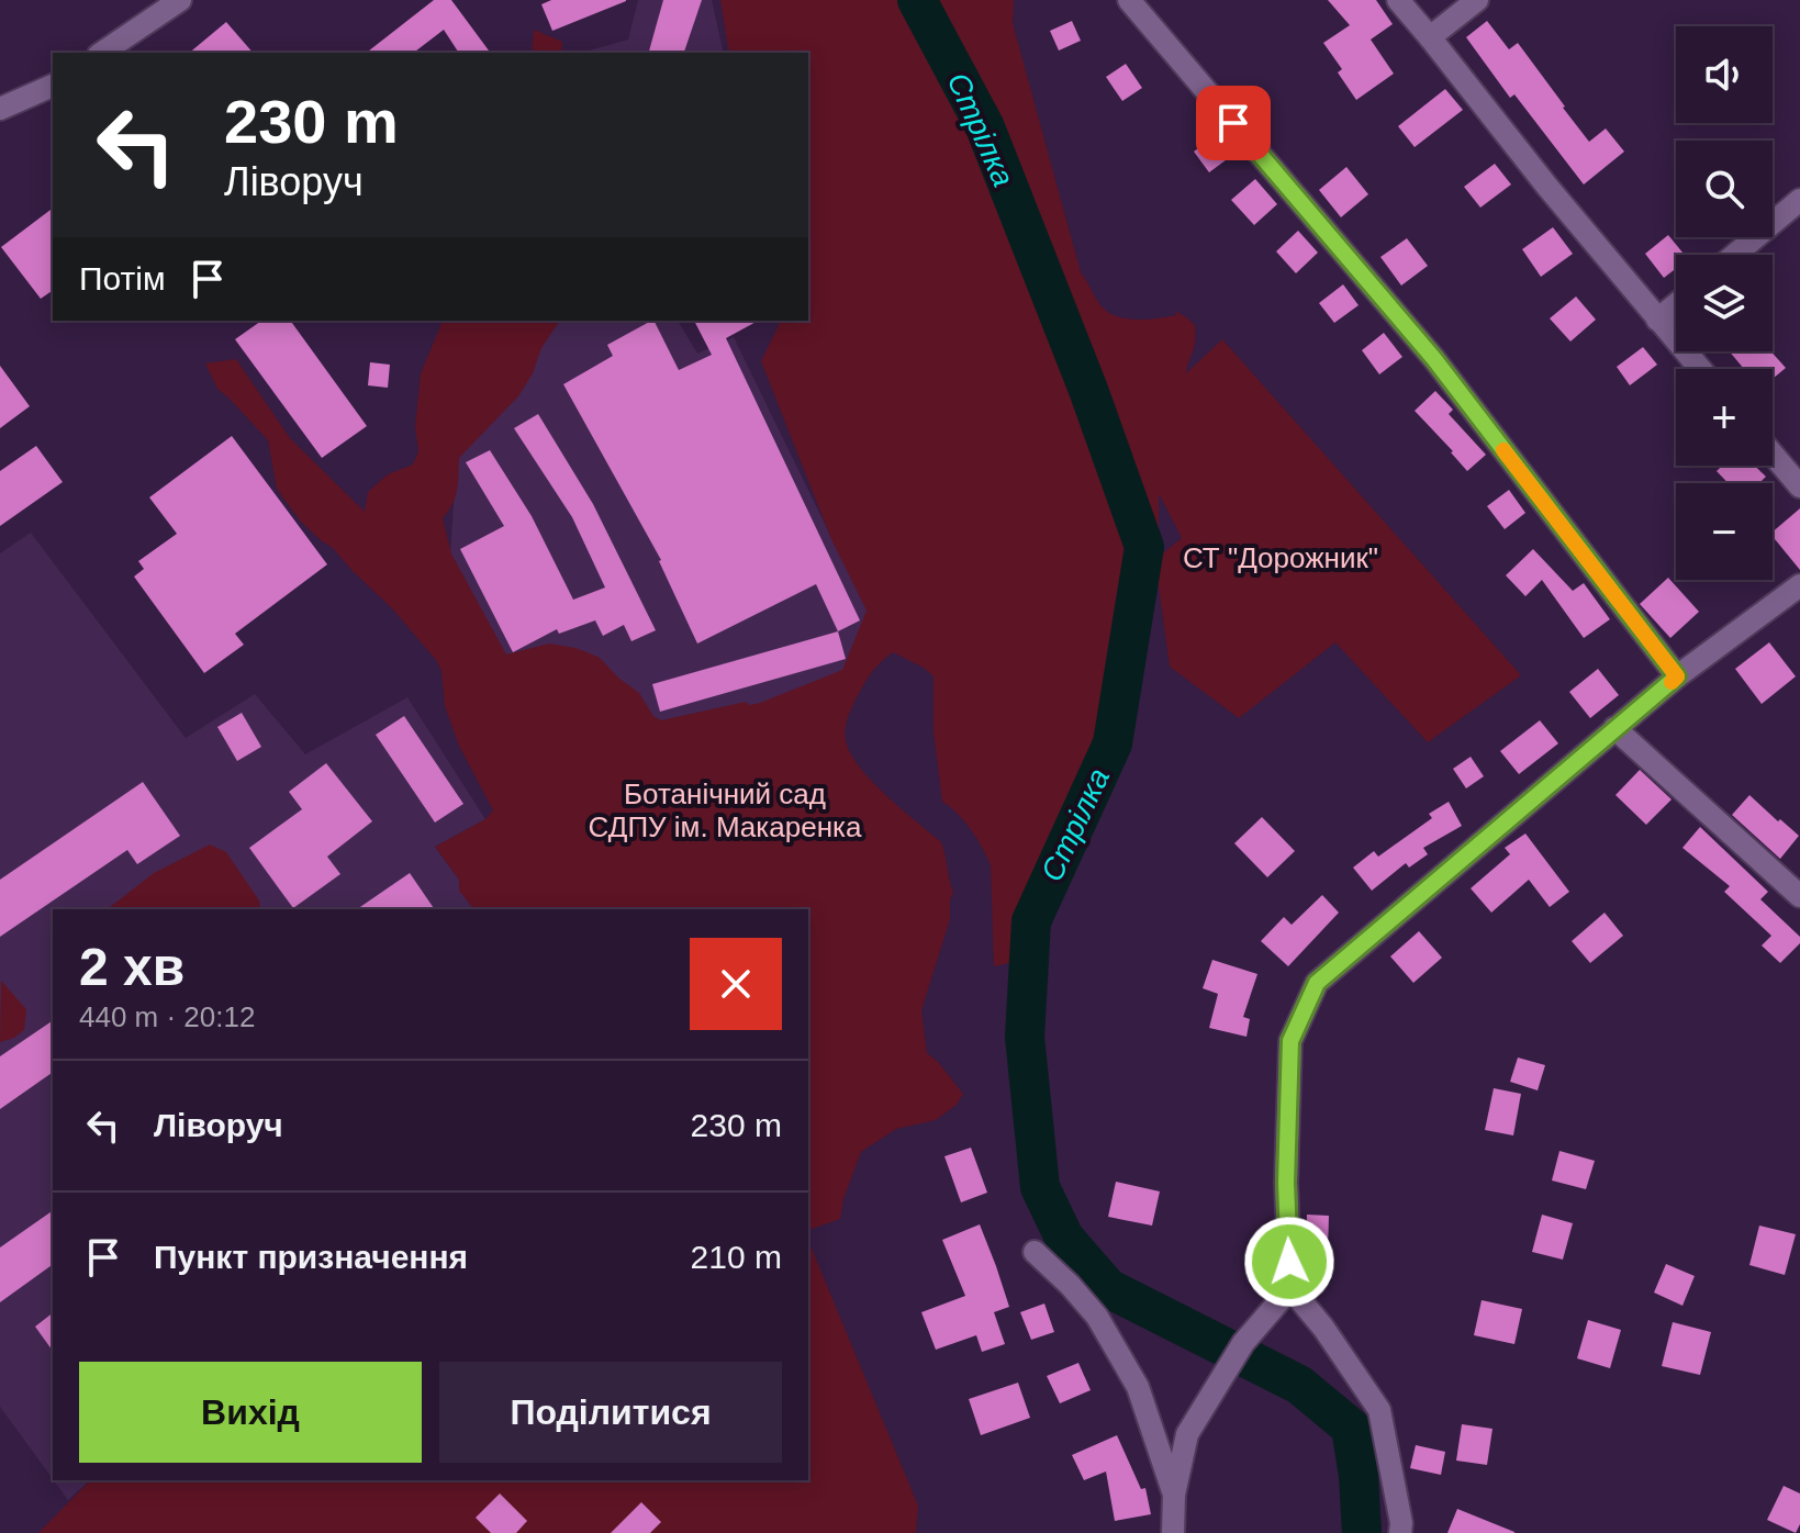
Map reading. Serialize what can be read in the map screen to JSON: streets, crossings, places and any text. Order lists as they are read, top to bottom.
{
  "water": ["Стрілка"],
  "parks": ["СТ \"Дорожник\"", "Ботанічний сад СДПУ ім. Макаренка"],
  "page": {
    "map_buttons": ["+", "−"],
    "turn": ["230 m", "Ліворуч"],
    "then": "Потім",
    "heading": ["2 хв", "440 m · 20:12"],
    "list": [
      {
        "name": "Ліворуч",
        "value": "230 m"
      },
      {
        "name": "Пункт призначення",
        "value": "210 m"
      }
    ],
    "buttons": ["Вихід", "Поділитися"]
  }
}
